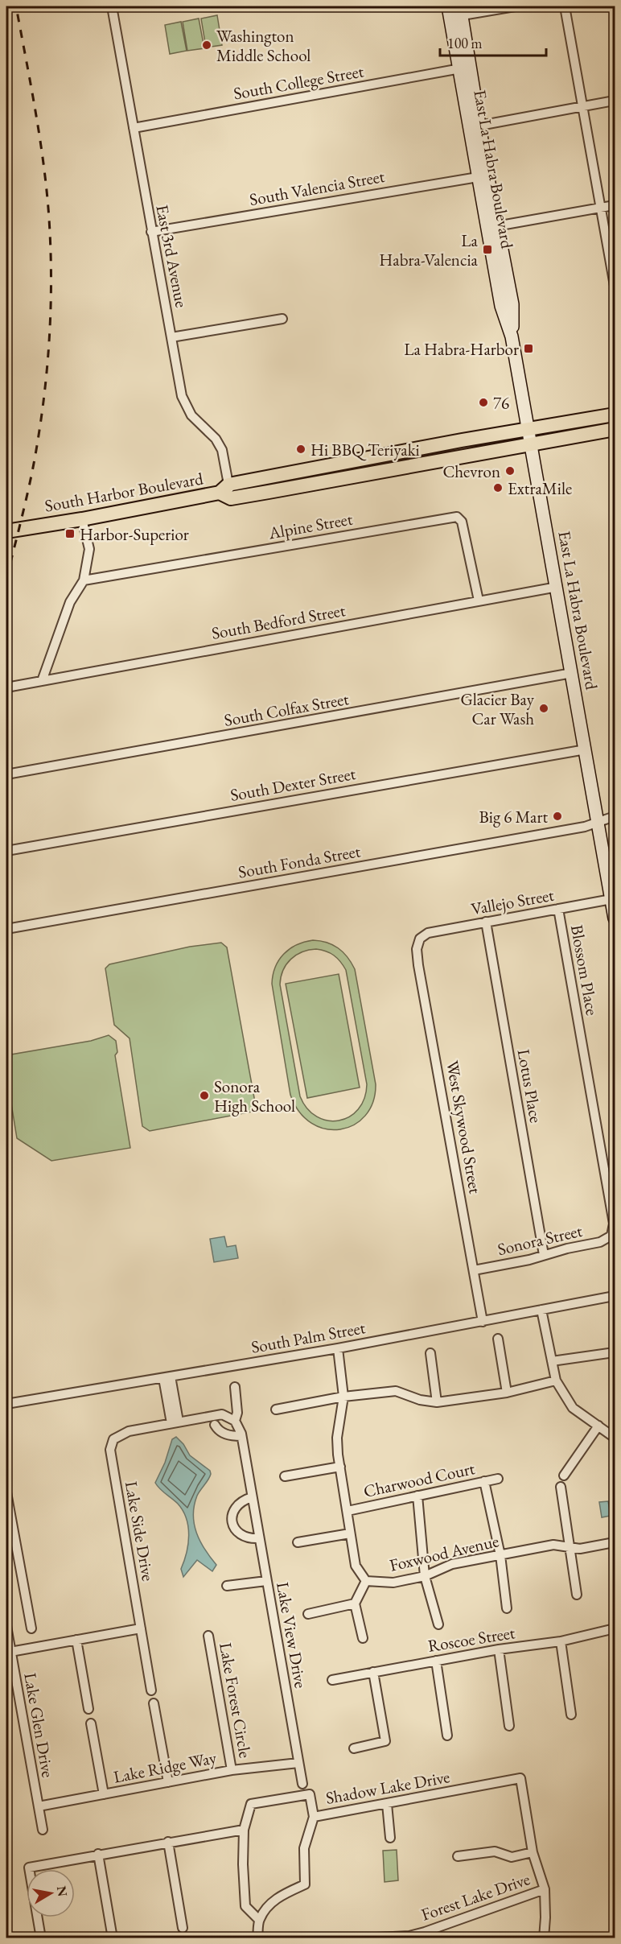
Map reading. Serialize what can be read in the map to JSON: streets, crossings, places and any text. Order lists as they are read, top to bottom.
{
  "streets": {
    "main road": ["East La Habra Boulevard", "South Harbor Boulevard"],
    "street": [
      "South College Street",
      "South Valencia Street",
      "East 3rd Avenue",
      "Alpine Street",
      "South Bedford Street",
      "South Colfax Street",
      "South Dexter Street",
      "South Fonda Street",
      "Vallejo Street",
      "Blossom Place",
      "Lotus Place",
      "West Skywood Street",
      "Sonora Street",
      "South Palm Street",
      "Charwood Court",
      "Lake Side Drive",
      "Foxwood Avenue",
      "Lake View Drive",
      "Roscoe Street",
      "Lake Forest Circle",
      "Lake Glen Drive",
      "Lake Ridge Way",
      "Shadow Lake Drive",
      "Forest Lake Drive"
    ]
  },
  "crossings": [
    ["South College Street", "East La Habra Boulevard"],
    ["South College Street", "East 3rd Avenue"],
    ["East La Habra Boulevard", "South Valencia Street"],
    ["East La Habra Boulevard", "South Harbor Boulevard"],
    ["East La Habra Boulevard", "South Bedford Street"],
    ["East La Habra Boulevard", "South Colfax Street"],
    ["East La Habra Boulevard", "South Dexter Street"],
    ["East La Habra Boulevard", "South Fonda Street"],
    ["East La Habra Boulevard", "Vallejo Street"],
    ["South Valencia Street", "East 3rd Avenue"],
    ["East 3rd Avenue", "South Harbor Boulevard"],
    ["Alpine Street", "South Bedford Street"],
    ["Vallejo Street", "Blossom Place"],
    ["Vallejo Street", "Lotus Place"],
    ["Vallejo Street", "West Skywood Street"],
    ["Blossom Place", "Sonora Street"],
    ["Lotus Place", "Sonora Street"],
    ["West Skywood Street", "Sonora Street"],
    ["West Skywood Street", "South Palm Street"],
    ["Lake View Drive", "Lake Ridge Way"],
    ["Lake Forest Circle", "Lake Ridge Way"],
    ["Lake Glen Drive", "Lake Ridge Way"]
  ],
  "places": {
    "other": [
      "Washington Middle School",
      "76",
      "Hi BBQ Teriyaki",
      "Chevron",
      "ExtraMile",
      "Glacier Bay Car Wash",
      "Big 6 Mart",
      "Sonora High School"
    ],
    "transit": ["La Habra-Valencia", "La Habra-Harbor", "Harbor-Superior"]
  },
  "scale_bar": "100 m",
  "north": "right"
}
